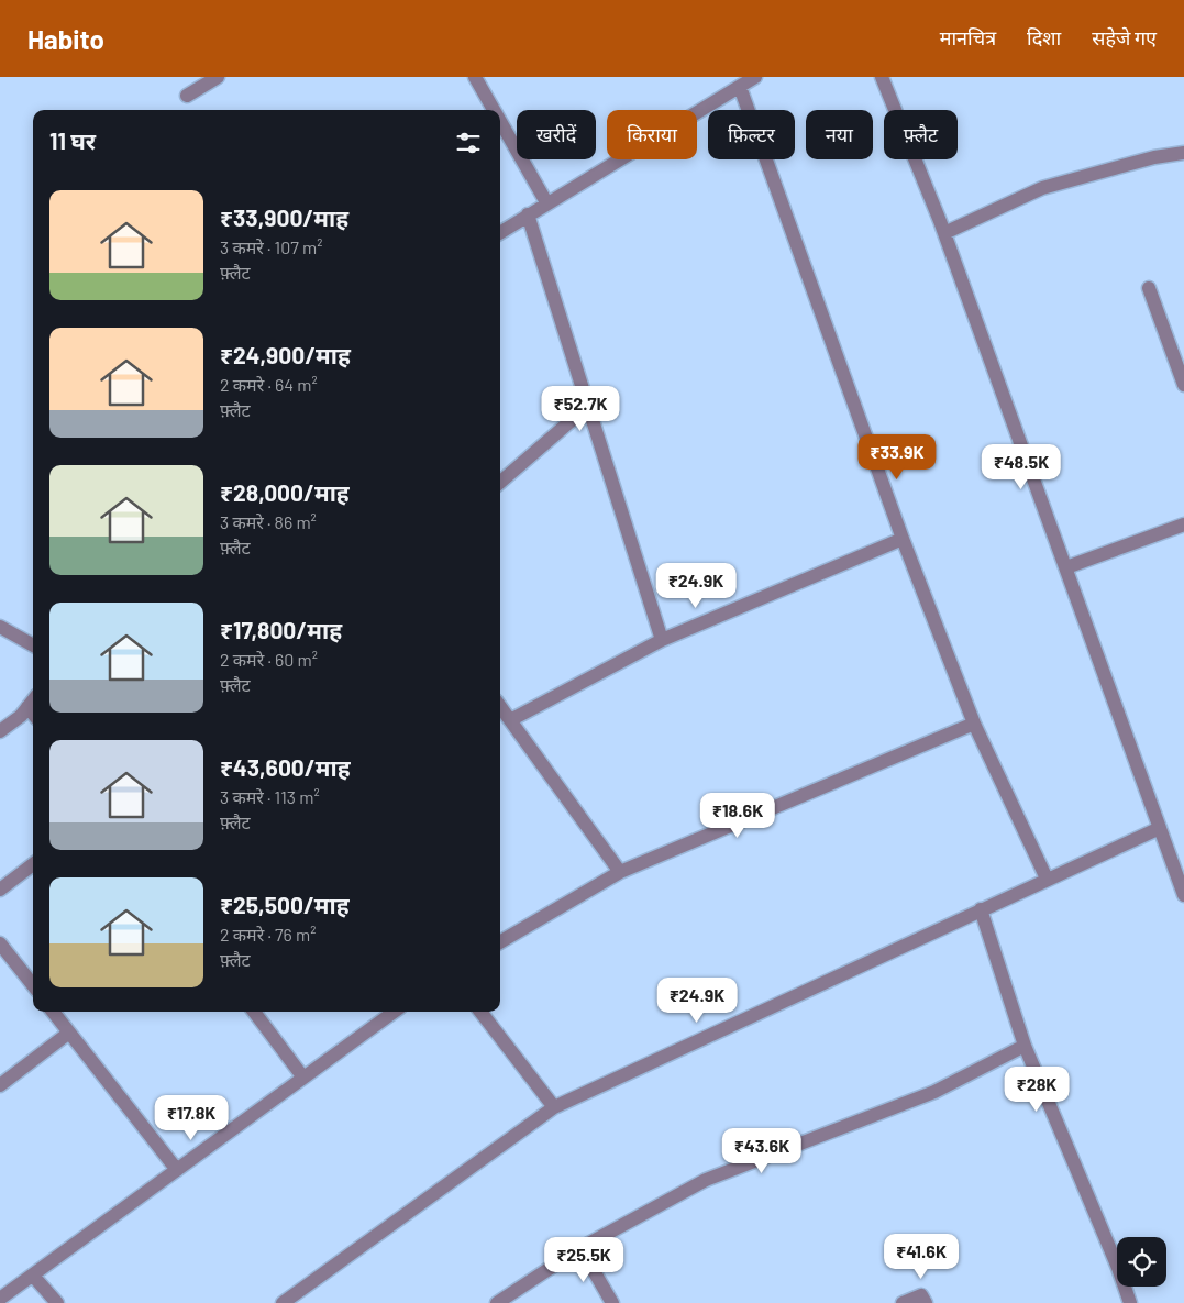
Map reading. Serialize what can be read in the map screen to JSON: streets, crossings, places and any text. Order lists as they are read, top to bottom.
{
  "page": {
    "header": "Habito",
    "nav": ["मानचित्र", "दिशा", "सहेजे गए"],
    "chip": [
      "खरीदें",
      "किराया",
      "फ़िल्टर",
      "नया",
      "फ़्लैट"
    ],
    "heading": "11 घर",
    "list": [
      {
        "name": "₹33,900/माह",
        "note": "3 कमरे · 107 m² · फ़्लैट"
      },
      {
        "name": "₹24,900/माह",
        "note": "2 कमरे · 64 m² · फ़्लैट"
      },
      {
        "name": "₹28,000/माह",
        "note": "3 कमरे · 86 m² · फ़्लैट"
      },
      {
        "name": "₹17,800/माह",
        "note": "2 कमरे · 60 m² · फ़्लैट"
      },
      {
        "name": "₹43,600/माह",
        "note": "3 कमरे · 113 m² · फ़्लैट"
      },
      {
        "name": "₹25,500/माह",
        "note": "2 कमरे · 76 m² · फ़्लैट"
      }
    ],
    "price": [
      "₹52.7K",
      "₹33.9K",
      "₹48.5K",
      "₹24.9K",
      "₹18.6K",
      "₹24.9K",
      "₹28K",
      "₹17.8K",
      "₹43.6K",
      "₹41.6K",
      "₹25.5K"
    ]
  }
}
